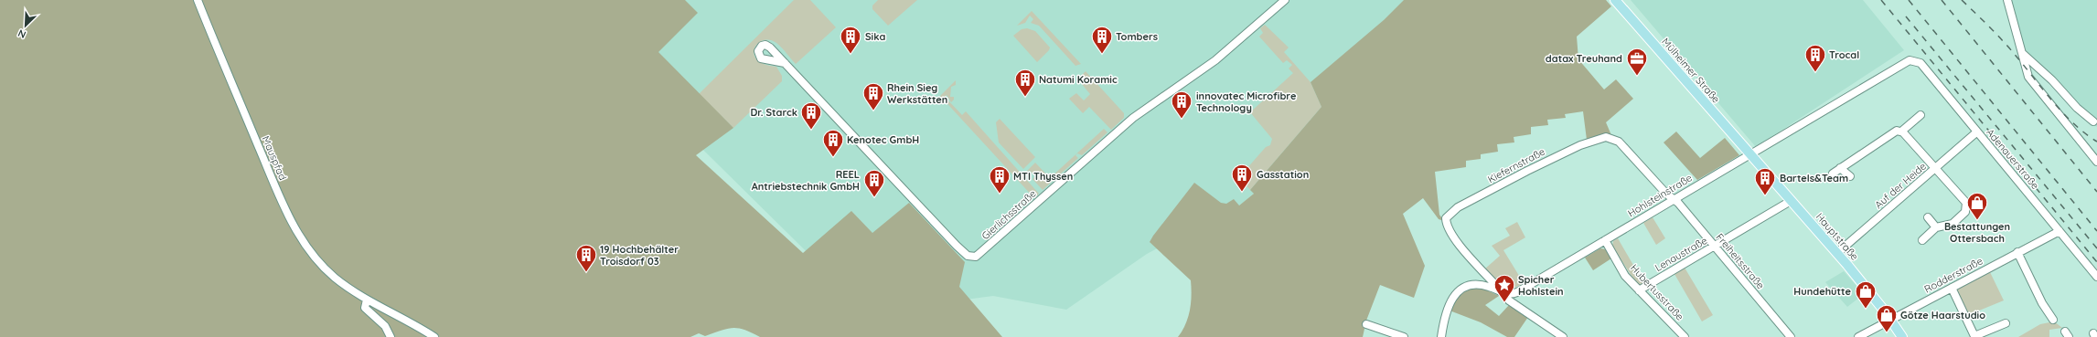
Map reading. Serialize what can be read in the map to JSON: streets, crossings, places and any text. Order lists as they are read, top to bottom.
{
  "streets": {
    "main road": ["Mülheimer Straße", "Hauptstraße"],
    "street": [
      "Mauspfad",
      "Adenauerstraße",
      "Kiefernstraße",
      "Auf der Heide",
      "Hohlsteinstraße",
      "Gierlichsstraße",
      "Lenaustraße",
      "Freiheitsstraße",
      "Rodderstraße",
      "Hubertusstraße"
    ]
  },
  "crossings": [
    ["Mülheimer Straße", "Hohlsteinstraße"],
    ["Mülheimer Straße", "Hauptstraße"],
    ["Adenauerstraße", "Auf der Heide"],
    ["Adenauerstraße", "Hohlsteinstraße"],
    ["Adenauerstraße", "Rodderstraße"],
    ["Kiefernstraße", "Hohlsteinstraße"],
    ["Kiefernstraße", "Freiheitsstraße"],
    ["Auf der Heide", "Hauptstraße"],
    ["Hohlsteinstraße", "Hauptstraße"],
    ["Hohlsteinstraße", "Freiheitsstraße"],
    ["Hohlsteinstraße", "Hubertusstraße"],
    ["Hauptstraße", "Lenaustraße"],
    ["Hauptstraße", "Rodderstraße"],
    ["Lenaustraße", "Freiheitsstraße"],
    ["Lenaustraße", "Hubertusstraße"]
  ],
  "places": {
    "building": [
      "Sika",
      "Tombers",
      "Trocal",
      "Natumi Koramic",
      "Rhein Sieg Werkstätten",
      "innovatec Microfibre Technology",
      "Dr. Starck",
      "Kenotec GmbH",
      "Gasstation",
      "MTI Thyssen",
      "Bartels&Team",
      "REEL Antriebstechnik GmbH",
      "19 Hochbehälter Troisdorf 03"
    ],
    "office": ["datax Treuhand"],
    "shop": ["Bestattungen Ottersbach", "Hundehütte", "Götze Haarstudio"],
    "place": ["Spicher Hohlstein"]
  },
  "north": "bottom left"
}
